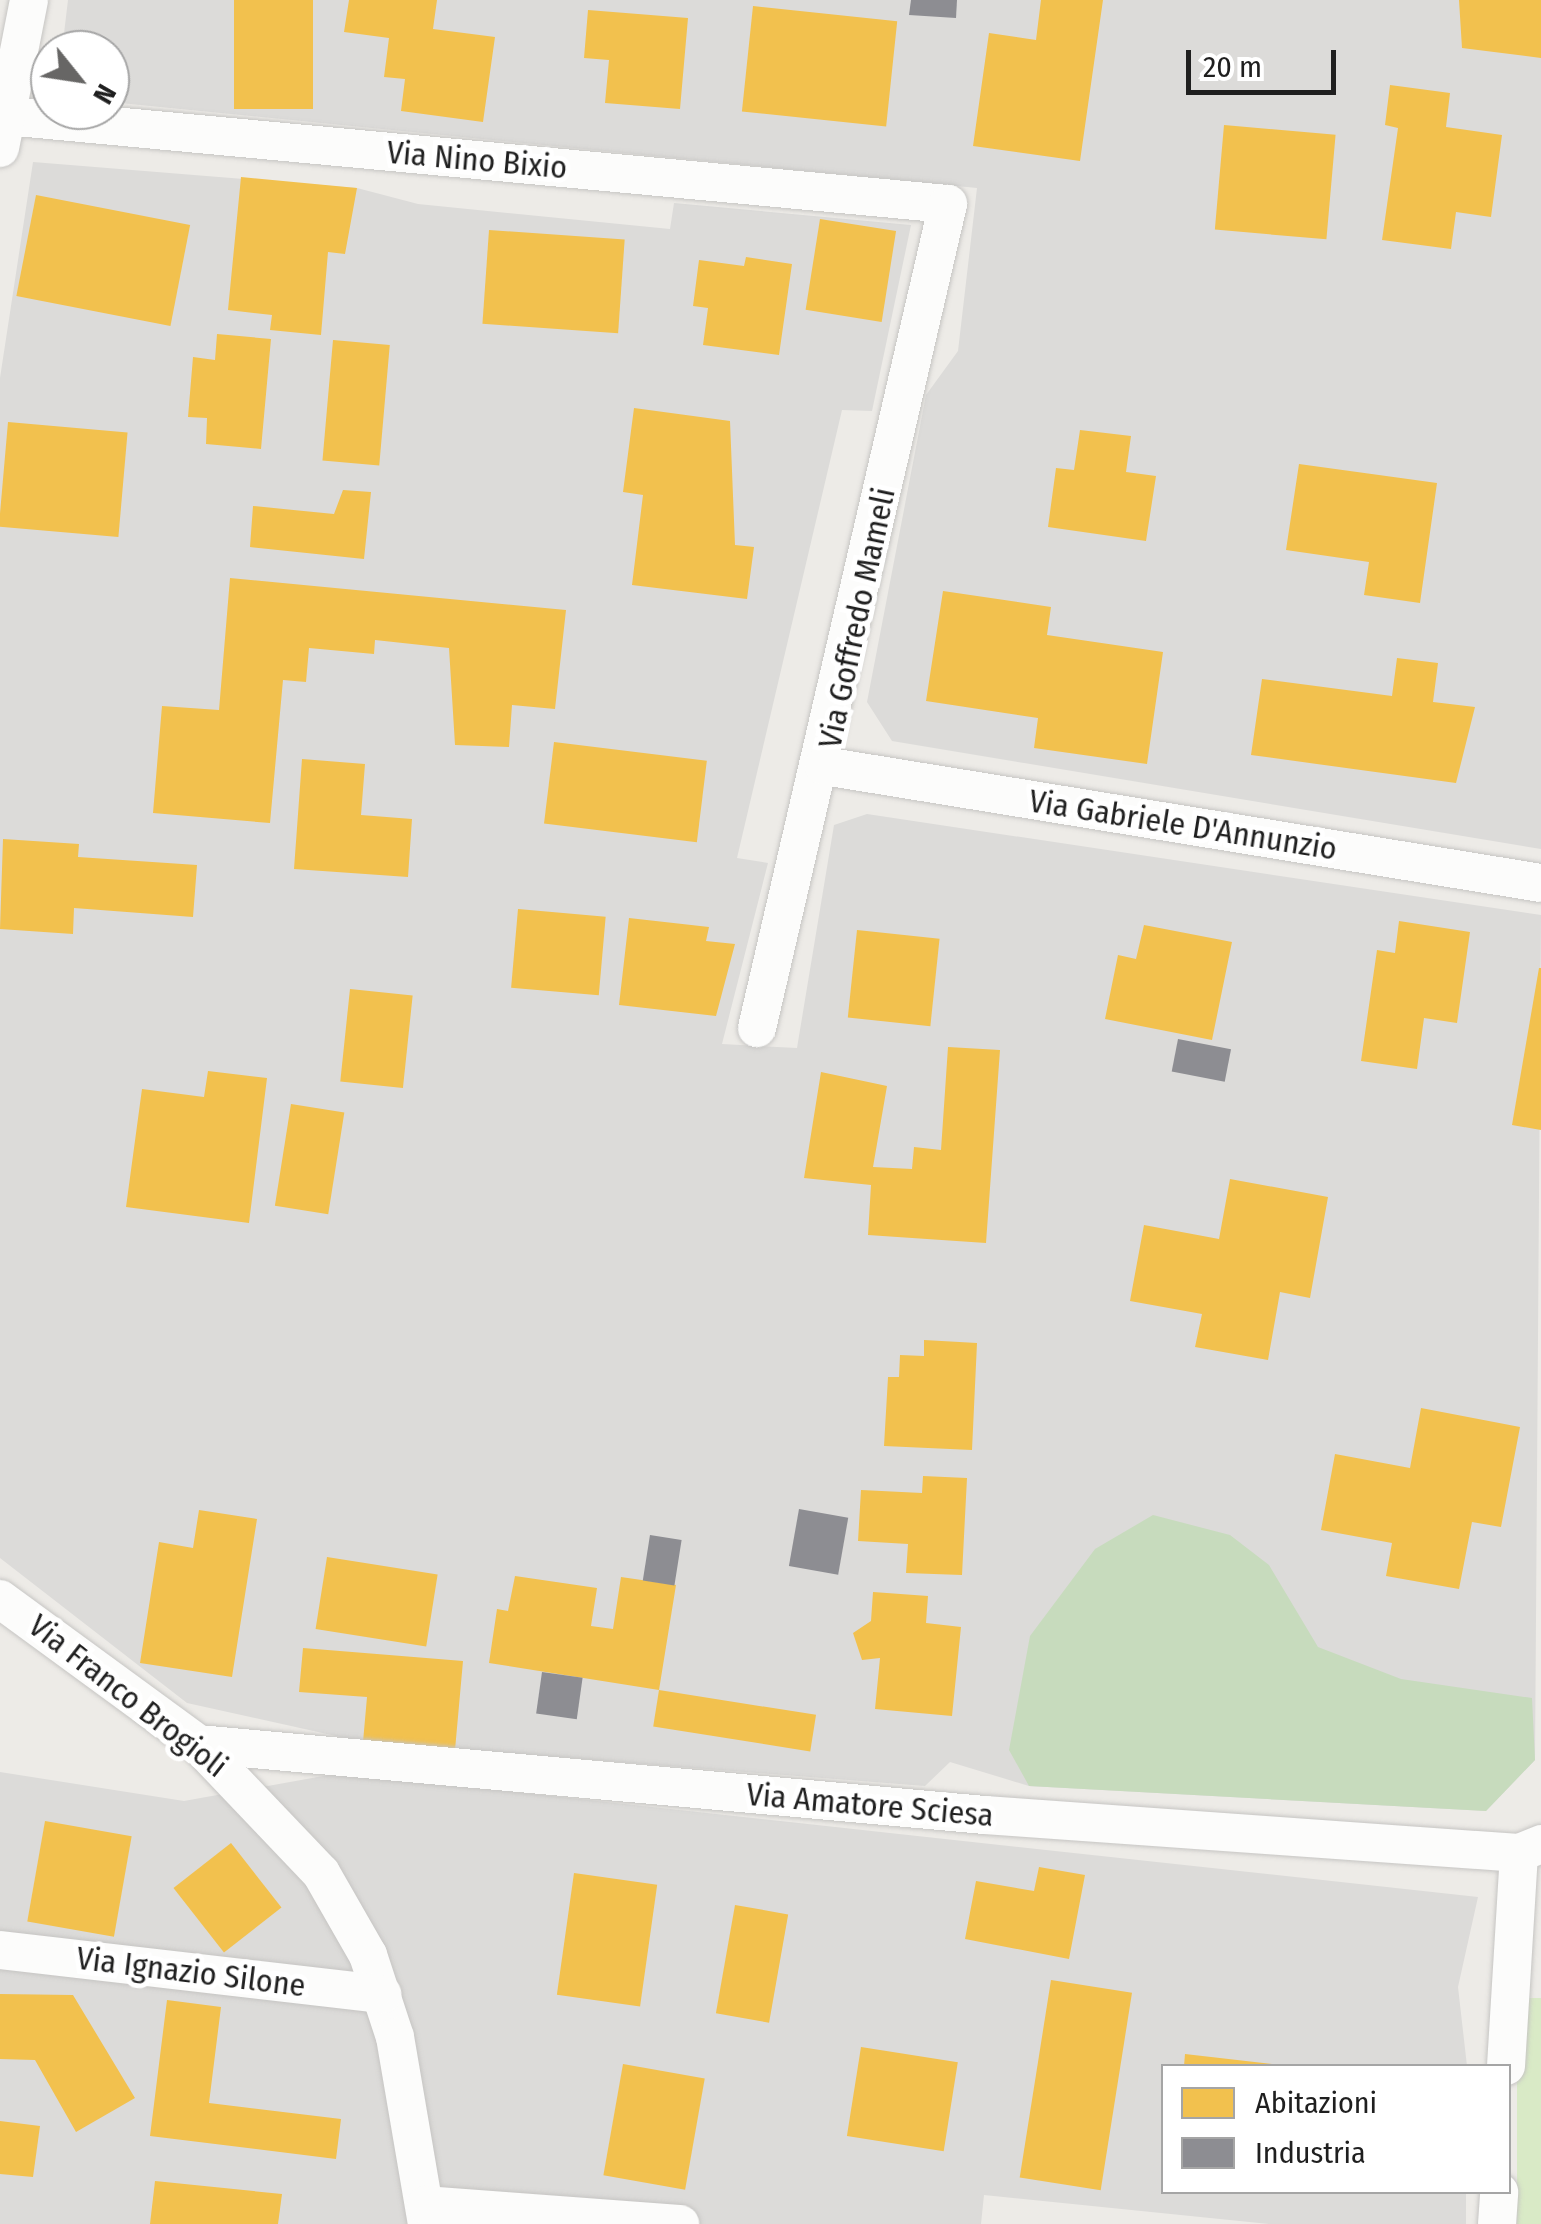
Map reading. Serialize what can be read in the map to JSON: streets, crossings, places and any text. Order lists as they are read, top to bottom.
{
  "streets": {
    "street": [
      "Via Nino Bixio",
      "Via Goffredo Mameli",
      "Via Gabriele D'Annunzio",
      "Via Franco Brogioli",
      "Via Amatore Sciesa",
      "Via Ignazio Silone"
    ]
  },
  "crossings": [
    ["Via Nino Bixio", "Via Goffredo Mameli"],
    ["Via Goffredo Mameli", "Via Gabriele D'Annunzio"],
    ["Via Franco Brogioli", "Via Amatore Sciesa"],
    ["Via Franco Brogioli", "Via Ignazio Silone"]
  ],
  "legend": ["Abitazioni", "Industria"],
  "scale_bar": "20 m",
  "north": "bottom right"
}
